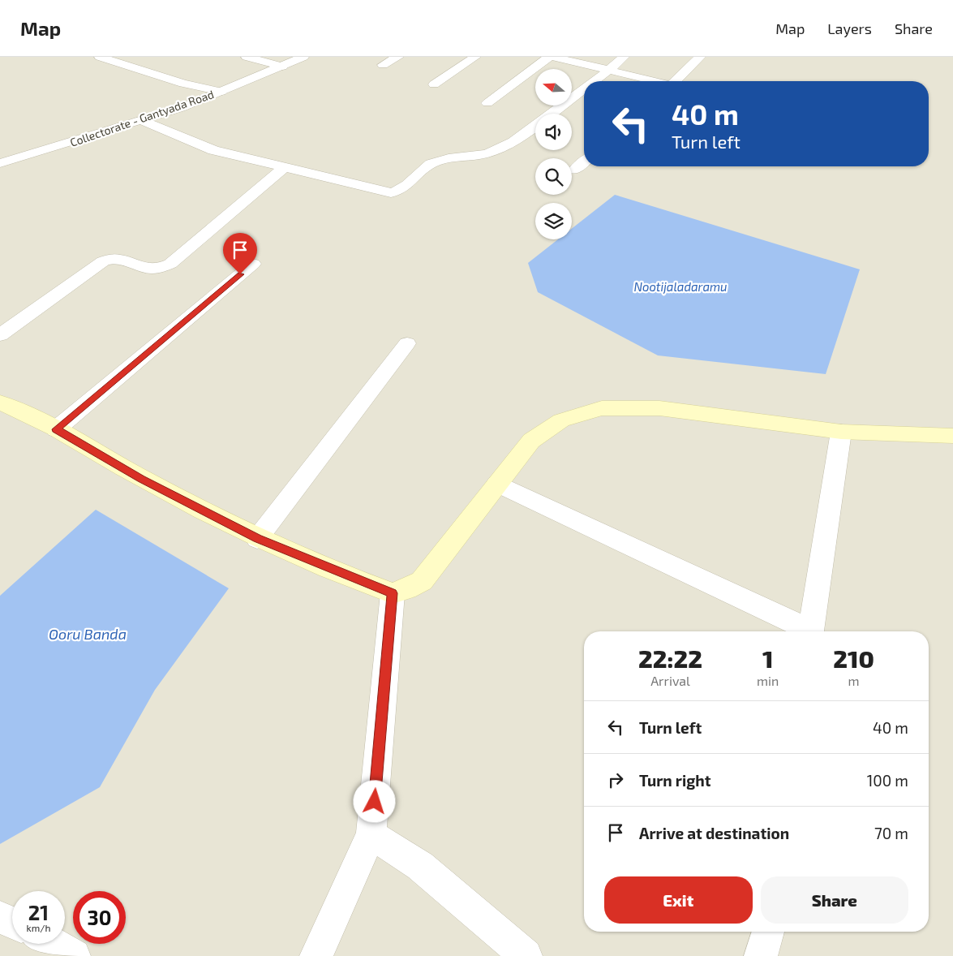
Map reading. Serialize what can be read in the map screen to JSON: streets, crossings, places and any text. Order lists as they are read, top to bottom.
{
  "streets": {
    "street": ["Collectorate - Gantyada Road"]
  },
  "water": ["Nootijaladaramu", "Ooru Banda"],
  "north": "left",
  "page": {
    "header": "Map",
    "nav": ["Map", "Layers", "Share"],
    "turn": ["40 m", "Turn left"],
    "eta": [
      "22:22",
      "Arrival",
      "1",
      "min",
      "210",
      "m"
    ],
    "list": [
      {
        "name": "Turn left",
        "value": "40 m"
      },
      {
        "name": "Turn right",
        "value": "100 m"
      },
      {
        "name": "Arrive at destination",
        "value": "70 m"
      }
    ],
    "buttons": ["Exit", "Share"],
    "speed": "21 km/h",
    "limit": "30"
  }
}
